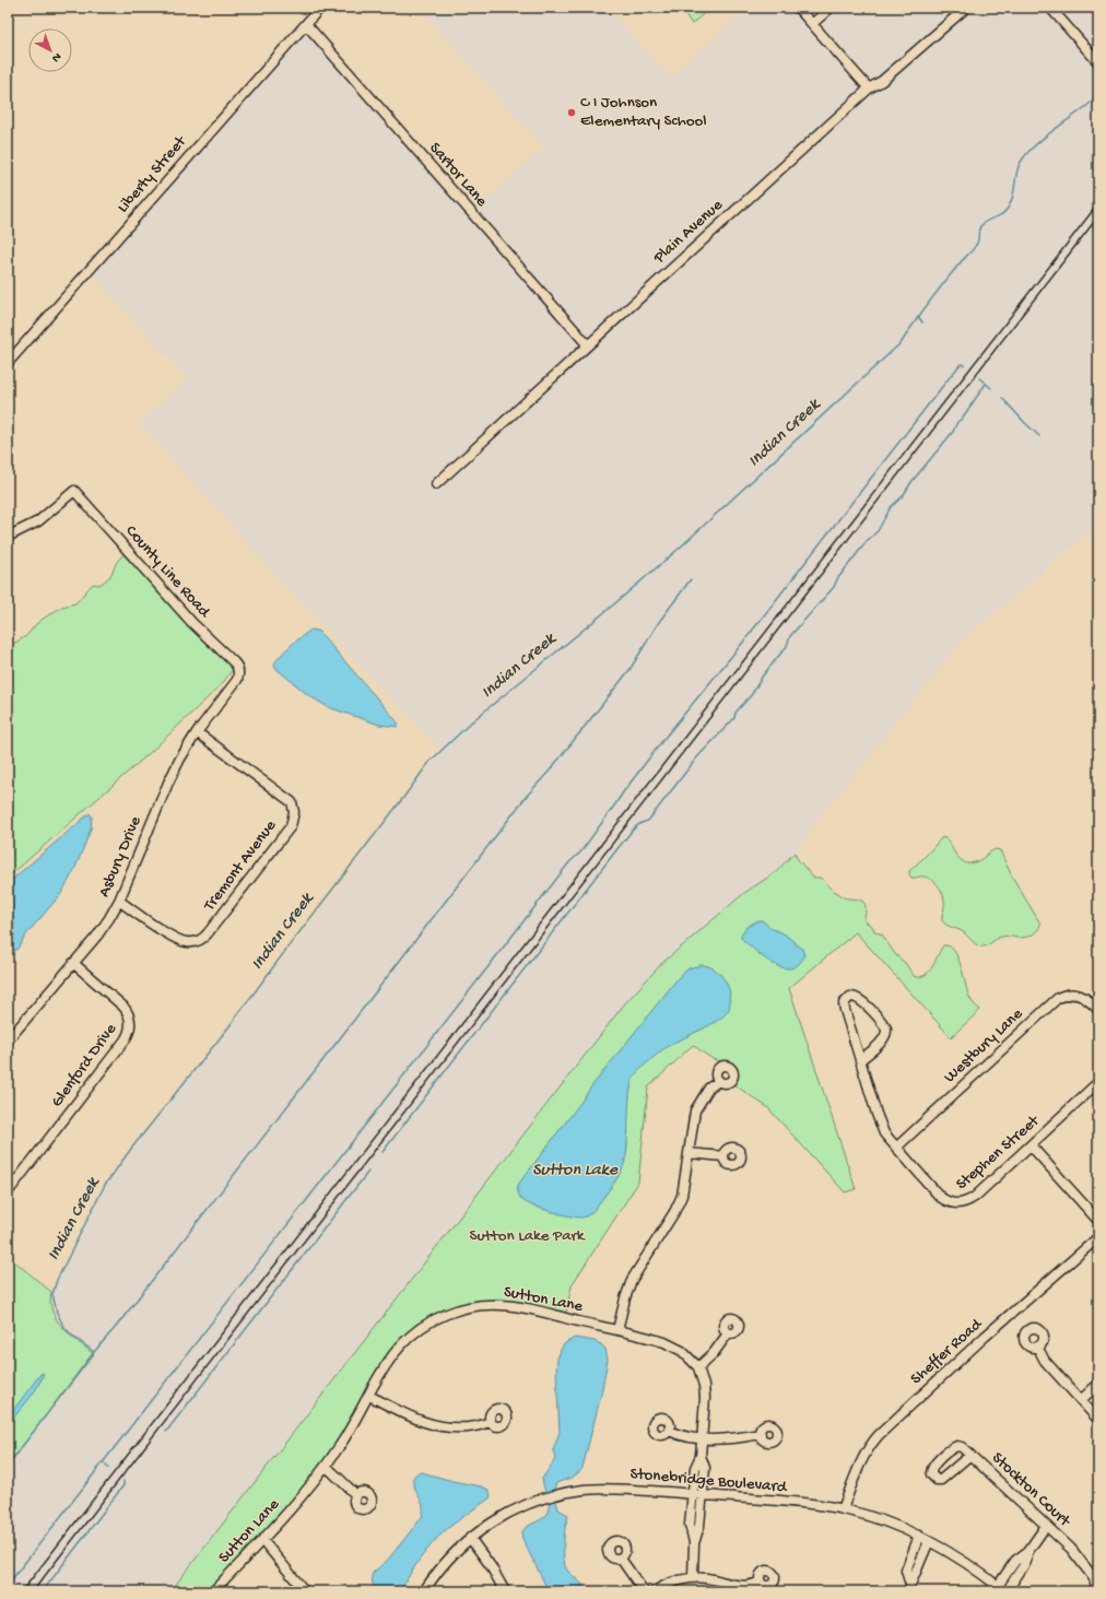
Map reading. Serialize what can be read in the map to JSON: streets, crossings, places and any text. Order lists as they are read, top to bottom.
{
  "streets": {
    "street": [
      "Liberty Street",
      "Sartor Lane",
      "Plain Avenue",
      "County Line Road",
      "Asbury Drive",
      "Tremont Avenue",
      "Westbury Lane",
      "Glenford Drive",
      "Stephen Street",
      "Sutton Lane",
      "Sheffer Road",
      "Stonebridge Boulevard",
      "Stockton Court"
    ]
  },
  "crossings": [
    ["Liberty Street", "Sartor Lane"],
    ["Sartor Lane", "Plain Avenue"],
    ["County Line Road", "Asbury Drive"],
    ["Asbury Drive", "Tremont Avenue"],
    ["Asbury Drive", "Glenford Drive"],
    ["Westbury Lane", "Stephen Street"],
    ["Sutton Lane", "Stonebridge Boulevard"],
    ["Sheffer Road", "Stonebridge Boulevard"]
  ],
  "water": ["Indian Creek", "Sutton Lake"],
  "parks": ["Sutton Lake Park"],
  "places": ["C I Johnson Elementary School"],
  "north": "bottom right"
}
